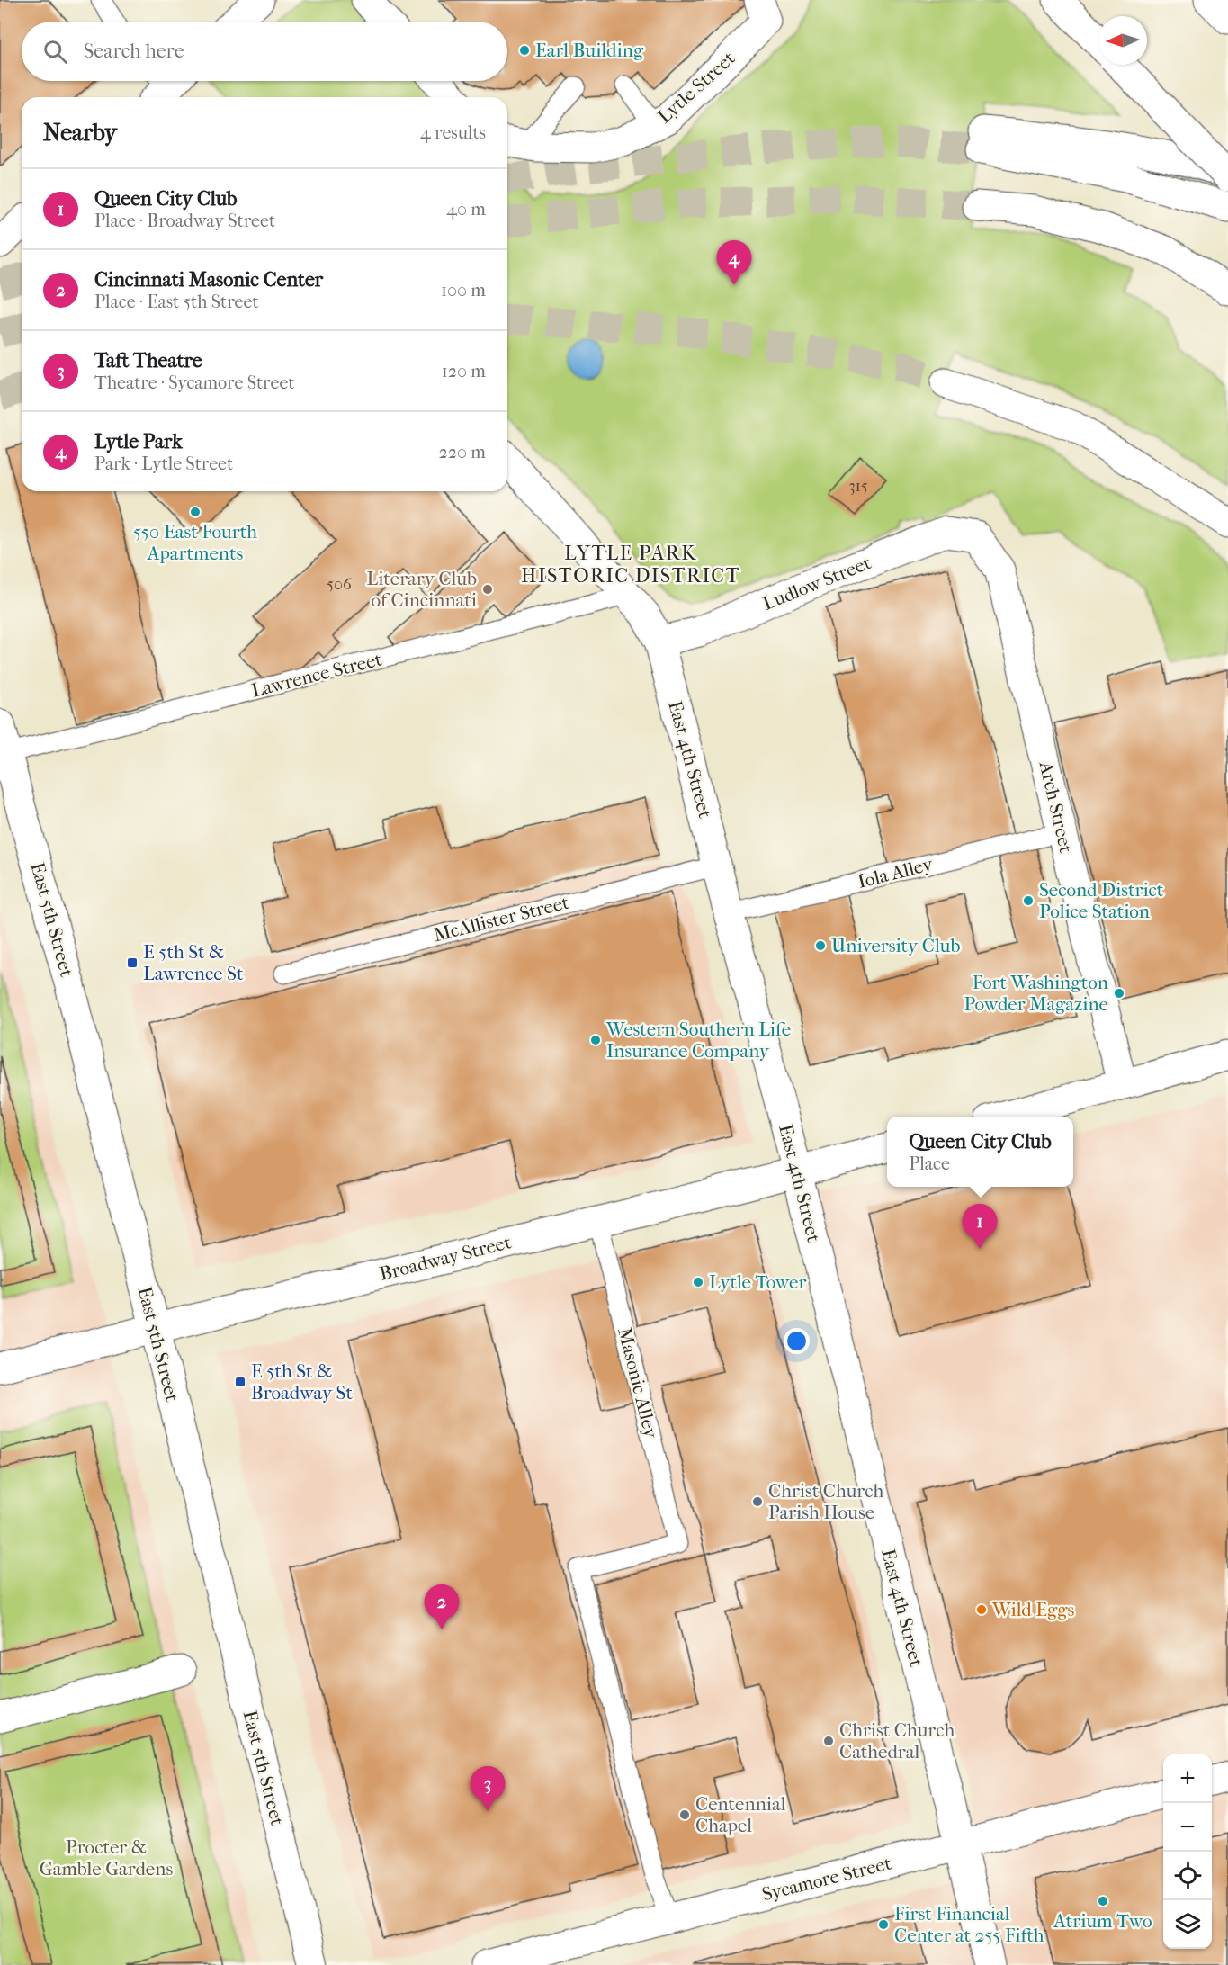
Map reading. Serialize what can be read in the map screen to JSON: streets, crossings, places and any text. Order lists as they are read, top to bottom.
{
  "streets": {
    "main road": [
      "Lytle Street",
      "Ludlow Street",
      "East 4th Street",
      "Arch Street",
      "East 5th Street",
      "Broadway Street",
      "Sycamore Street"
    ],
    "lane": [
      "Lawrence Street",
      "Iola Alley",
      "McAllister Street",
      "Masonic Alley"
    ]
  },
  "crossings": [
    ["Ludlow Street", "East 4th Street"],
    ["Ludlow Street", "Arch Street"],
    ["Lawrence Street", "East 4th Street"],
    ["Lawrence Street", "East 5th Street"],
    ["East 4th Street", "Iola Alley"],
    ["East 4th Street", "McAllister Street"],
    ["East 4th Street", "Broadway Street"],
    ["East 4th Street", "Sycamore Street"],
    ["Arch Street", "Iola Alley"],
    ["East 5th Street", "Broadway Street"],
    ["Broadway Street", "Masonic Alley"],
    ["Masonic Alley", "Sycamore Street"]
  ],
  "districts": ["LYTLE PARK HISTORIC DISTRICT"],
  "parks": ["Procter & Gamble Gardens"],
  "places": {
    "other": [
      "Earl Building",
      "550 East Fourth Apartments",
      "Literary Club of Cincinnati",
      "Second District Police Station",
      "University Club",
      "Fort Washington Powder Magazine",
      "Western Southern Life Insurance Company",
      "Lytle Tower",
      "Christ Church Parish House",
      "Wild Eggs",
      "Christ Church Cathedral",
      "Centennial Chapel",
      "Atrium Two",
      "First Financial Center at 255 Fifth"
    ],
    "transit": ["E 5th St & Lawrence St", "E 5th St & Broadway St"]
  },
  "house_numbers": ["315", "506"],
  "north": "left",
  "page": {
    "search": "Search here",
    "heading": ["Nearby", "4 results"],
    "list": [
      {
        "mark": "1",
        "name": "Queen City Club",
        "note": "Place · Broadway Street",
        "value": "40 m"
      },
      {
        "mark": "2",
        "name": "Cincinnati Masonic Center",
        "note": "Place · East 5th Street",
        "value": "100 m"
      },
      {
        "mark": "3",
        "name": "Taft Theatre",
        "note": "Theatre · Sycamore Street",
        "value": "120 m"
      },
      {
        "mark": "4",
        "name": "Lytle Park",
        "note": "Park · Lytle Street",
        "value": "220 m"
      }
    ],
    "pins": [
      "4",
      "1",
      "2",
      "3"
    ],
    "popup": ["Queen City Club", "Place"],
    "map_buttons": ["+", "−"]
  }
}
